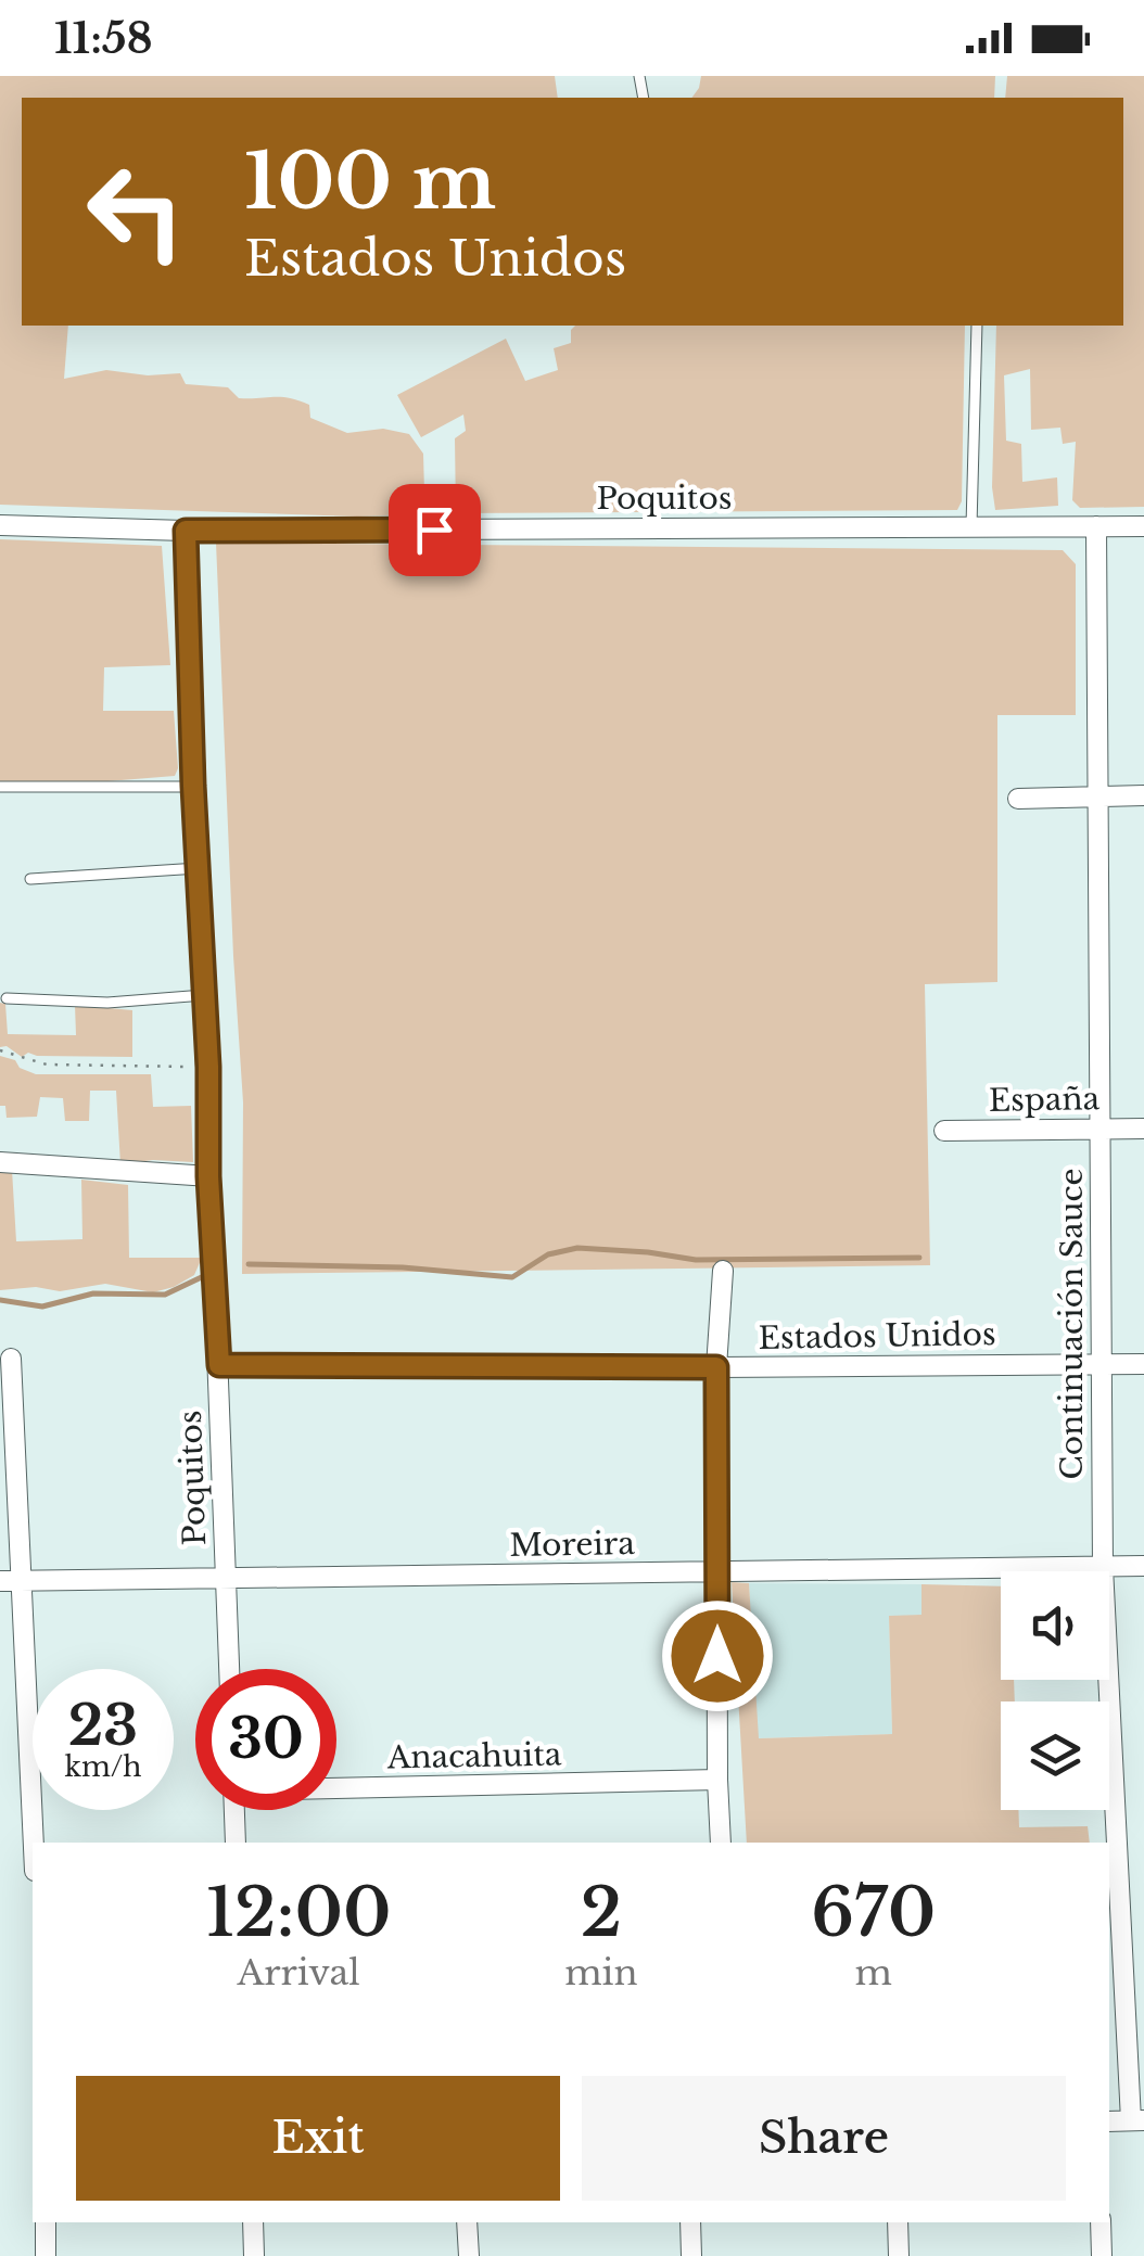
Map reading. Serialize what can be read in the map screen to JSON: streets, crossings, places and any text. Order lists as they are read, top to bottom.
{
  "streets": {
    "street": [
      "Poquitos",
      "España",
      "Continuación Sauce",
      "Estados Unidos",
      "Moreira",
      "Anacahuita"
    ]
  },
  "crossings": [
    ["Poquitos", "Continuación Sauce"],
    ["Poquitos", "Estados Unidos"],
    ["Poquitos", "Moreira"],
    ["España", "Continuación Sauce"],
    ["Continuación Sauce", "Estados Unidos"],
    ["Continuación Sauce", "Moreira"]
  ],
  "page": {
    "status": "11:58",
    "turn": ["100 m", "Estados Unidos"],
    "speed": "23 km/h",
    "limit": "30",
    "eta": [
      "12:00",
      "Arrival",
      "2",
      "min",
      "670",
      "m"
    ],
    "buttons": ["Exit", "Share"]
  }
}
